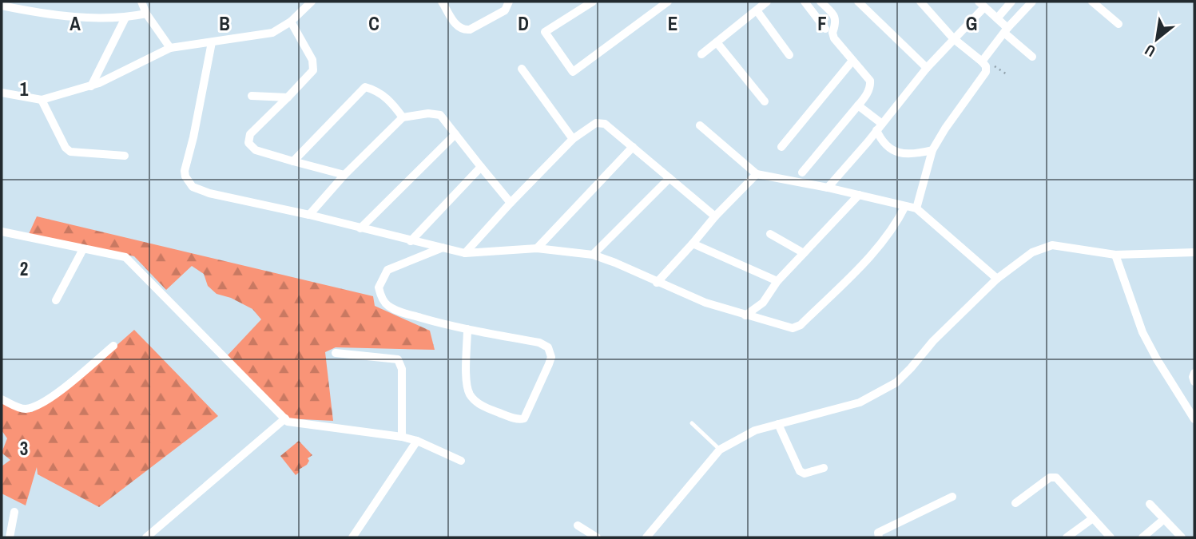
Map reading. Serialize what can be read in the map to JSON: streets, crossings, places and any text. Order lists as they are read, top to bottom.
{
  "north": "bottom left",
  "grid": {
    "columns": [
      "A",
      "B",
      "C",
      "D",
      "E",
      "F",
      "G"
    ],
    "rows": ["1", "2", "3"]
  }
}
